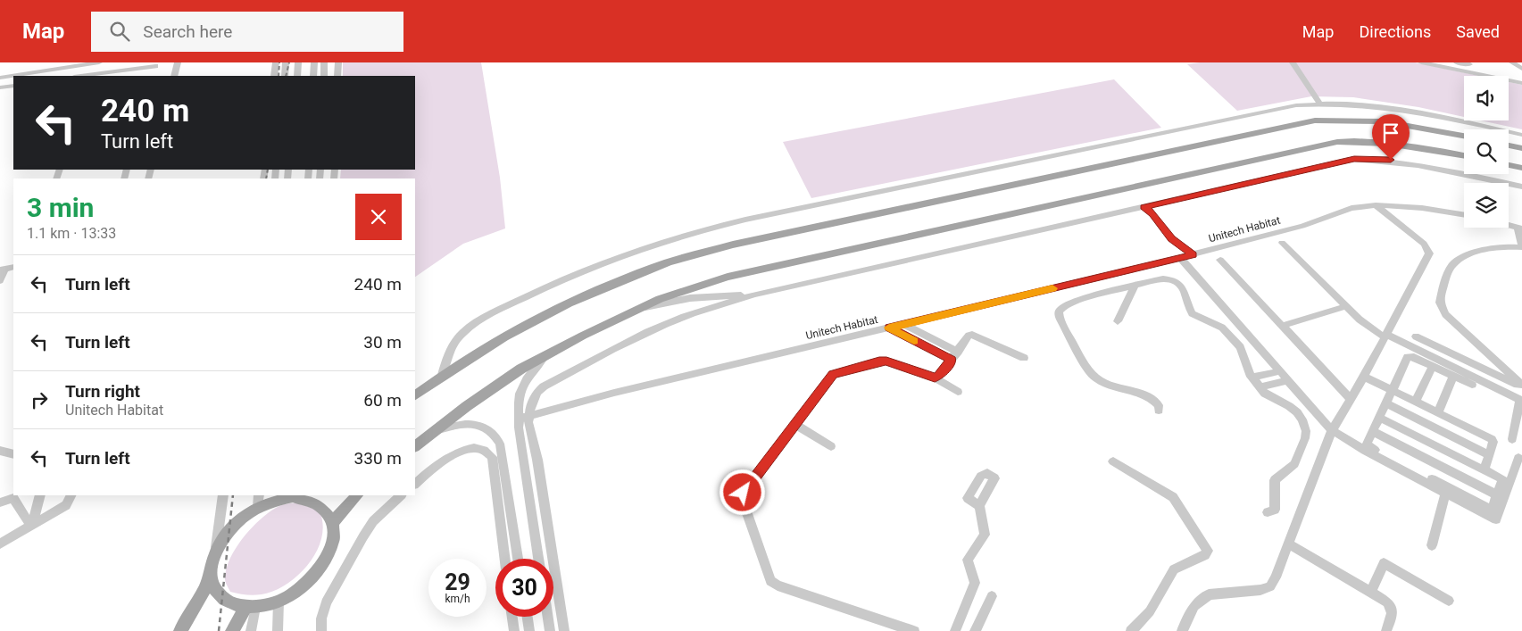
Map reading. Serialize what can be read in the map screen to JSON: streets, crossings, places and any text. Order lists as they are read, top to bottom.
{
  "streets": {
    "street": ["Unitech Habitat"]
  },
  "page": {
    "header": "Map",
    "search": "Search here",
    "nav": ["Map", "Directions", "Saved"],
    "turn": ["240 m", "Turn left"],
    "heading": ["3 min", "1.1 km · 13:33"],
    "list": [
      {
        "name": "Turn left",
        "value": "240 m"
      },
      {
        "name": "Turn left",
        "value": "30 m"
      },
      {
        "name": "Turn right",
        "note": "Unitech Habitat",
        "value": "60 m"
      },
      {
        "name": "Turn left",
        "value": "330 m"
      }
    ],
    "speed": "29 km/h",
    "limit": "30"
  }
}
